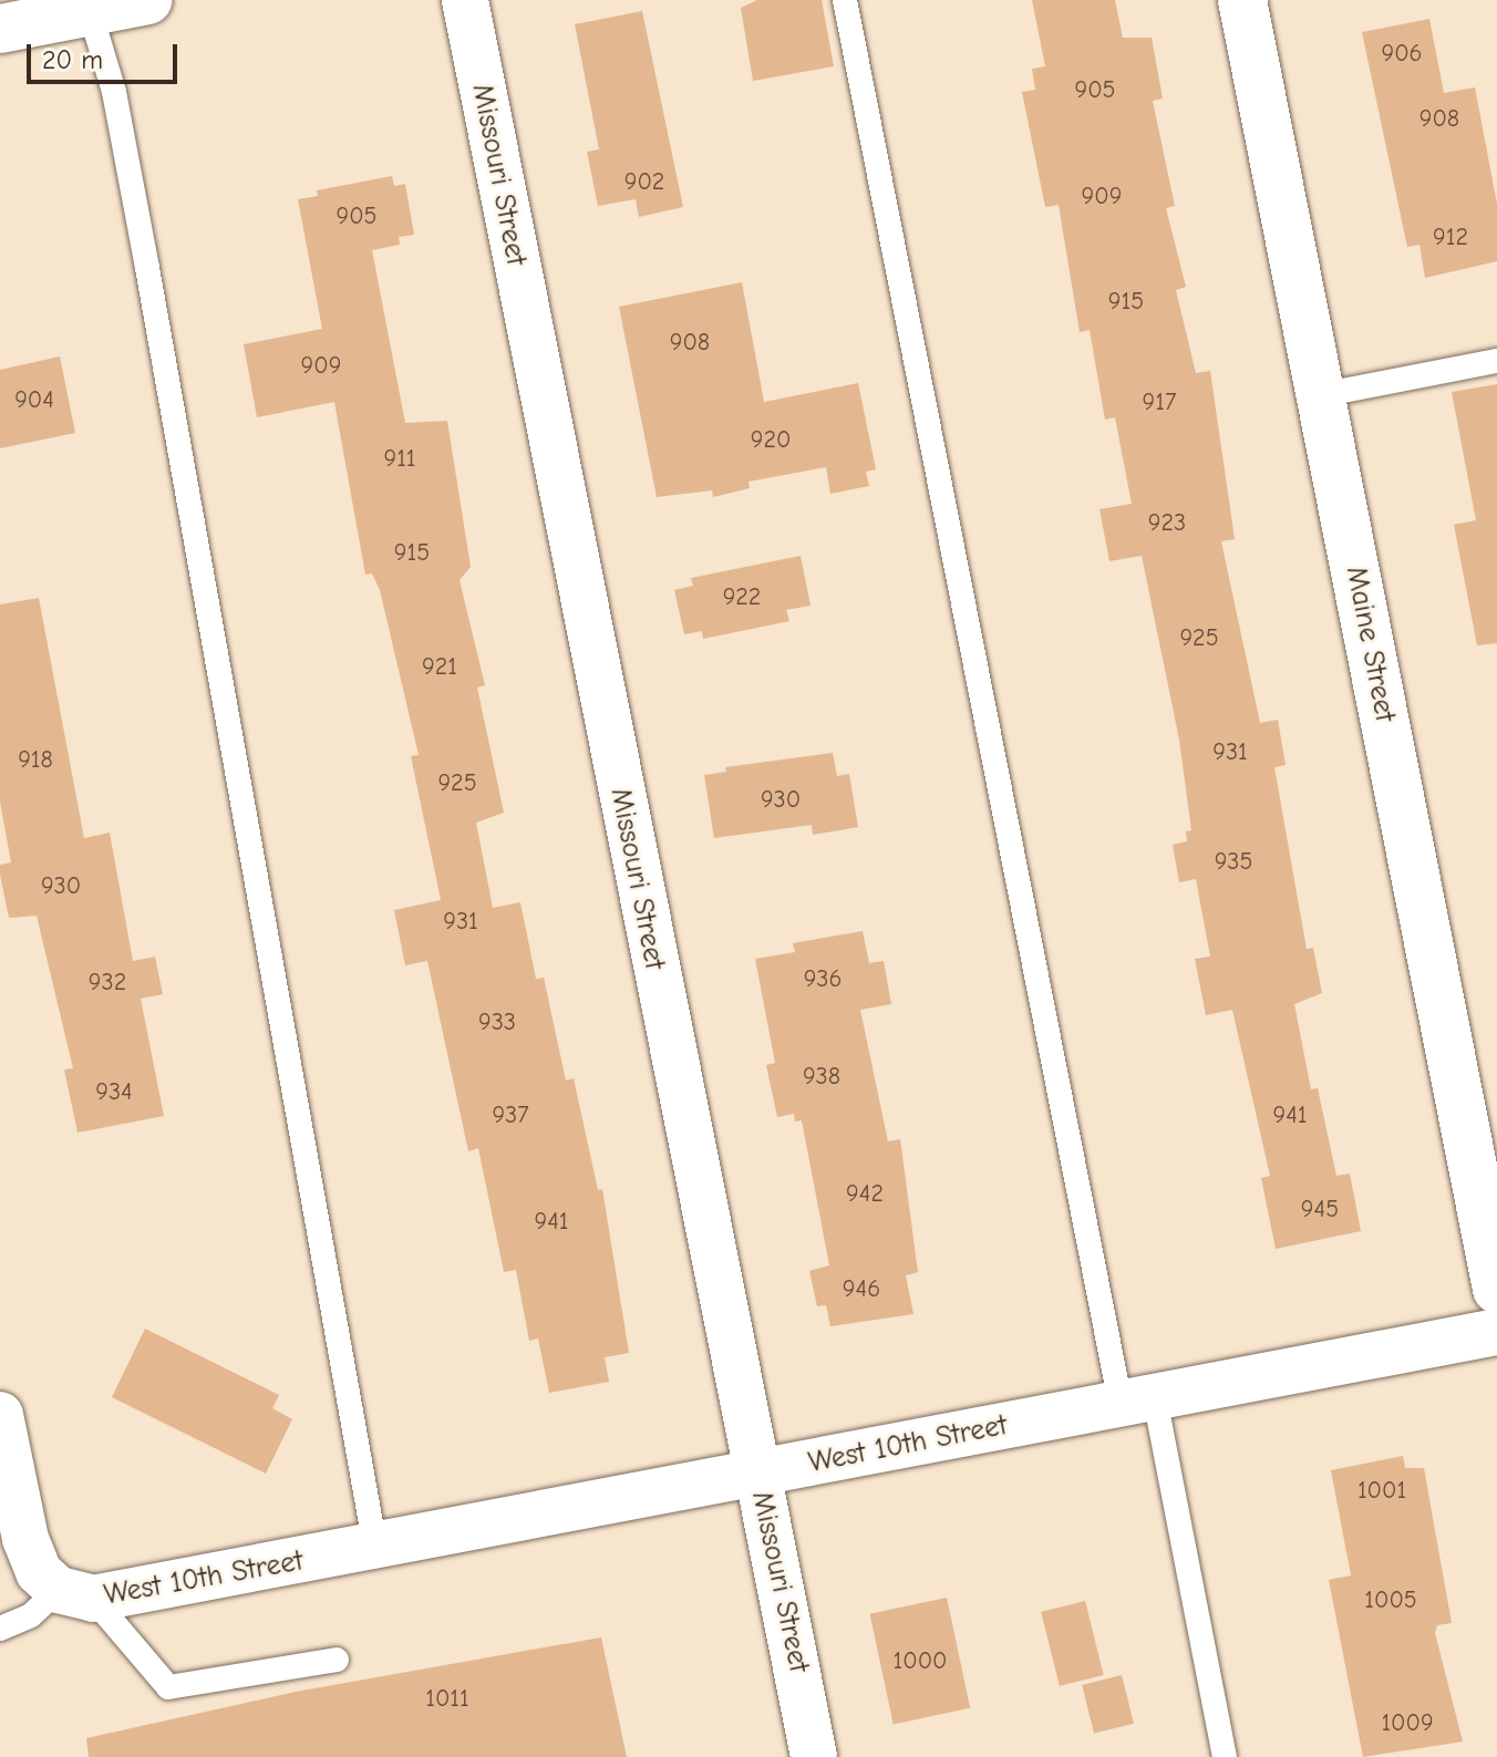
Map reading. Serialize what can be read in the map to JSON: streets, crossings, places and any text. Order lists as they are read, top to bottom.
{
  "streets": {
    "street": ["Missouri Street", "Maine Street", "West 10th Street"]
  },
  "crossings": [
    ["Missouri Street", "West 10th Street"]
  ],
  "house_numbers": [
    "906",
    "905",
    "908",
    "902",
    "909",
    "905",
    "912",
    "915",
    "908",
    "909",
    "904",
    "917",
    "920",
    "911",
    "923",
    "915",
    "922",
    "925",
    "921",
    "931",
    "918",
    "925",
    "930",
    "935",
    "930",
    "931",
    "936",
    "932",
    "933",
    "938",
    "934",
    "937",
    "941",
    "942",
    "945",
    "941",
    "946",
    "1001",
    "1005",
    "1000",
    "1011",
    "1009"
  ],
  "scale_bar": "20 m"
}
